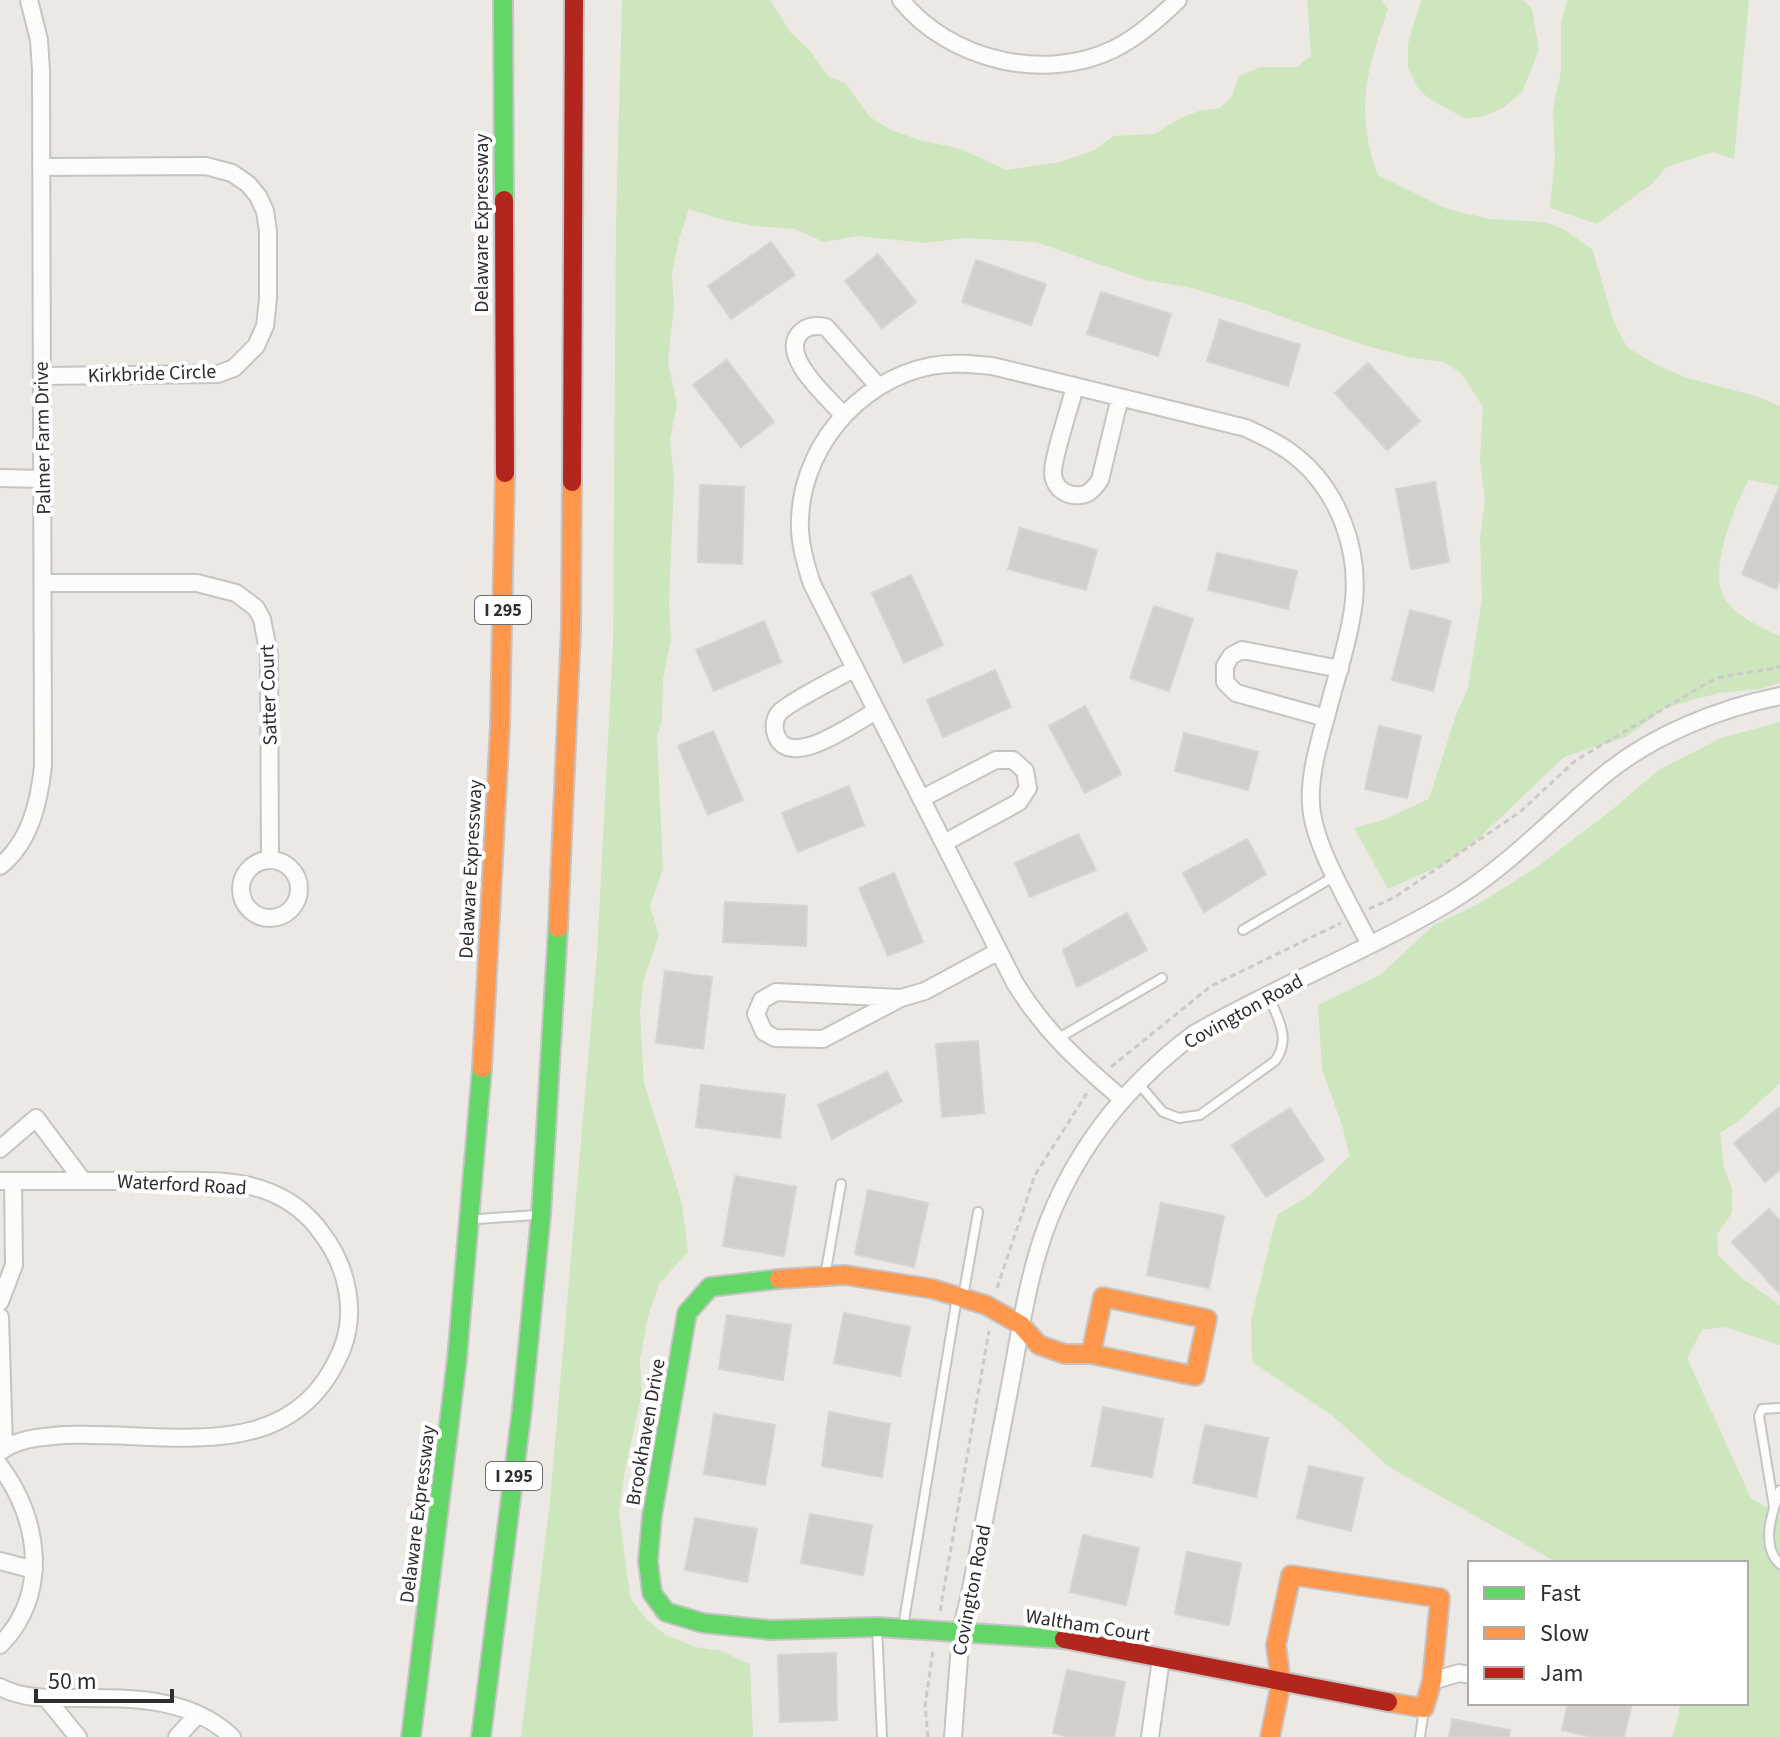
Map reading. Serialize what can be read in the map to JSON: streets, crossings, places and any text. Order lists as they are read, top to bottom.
{
  "streets": {
    "main road": [
      "Delaware Expressway",
      "I 295",
      "Brookhaven Drive",
      "Waltham Court"
    ],
    "street": [
      "Kirkbride Circle",
      "Palmer Farm Drive",
      "Satter Court",
      "Covington Road",
      "Waterford Road"
    ]
  },
  "crossings": [
    ["Kirkbride Circle", "Palmer Farm Drive"],
    ["Palmer Farm Drive", "Satter Court"],
    ["Covington Road", "Brookhaven Drive"],
    ["Covington Road", "Waltham Court"],
    ["Brookhaven Drive", "Waltham Court"]
  ],
  "legend": ["Fast", "Slow", "Jam"],
  "scale_bar": "50 m"
}
